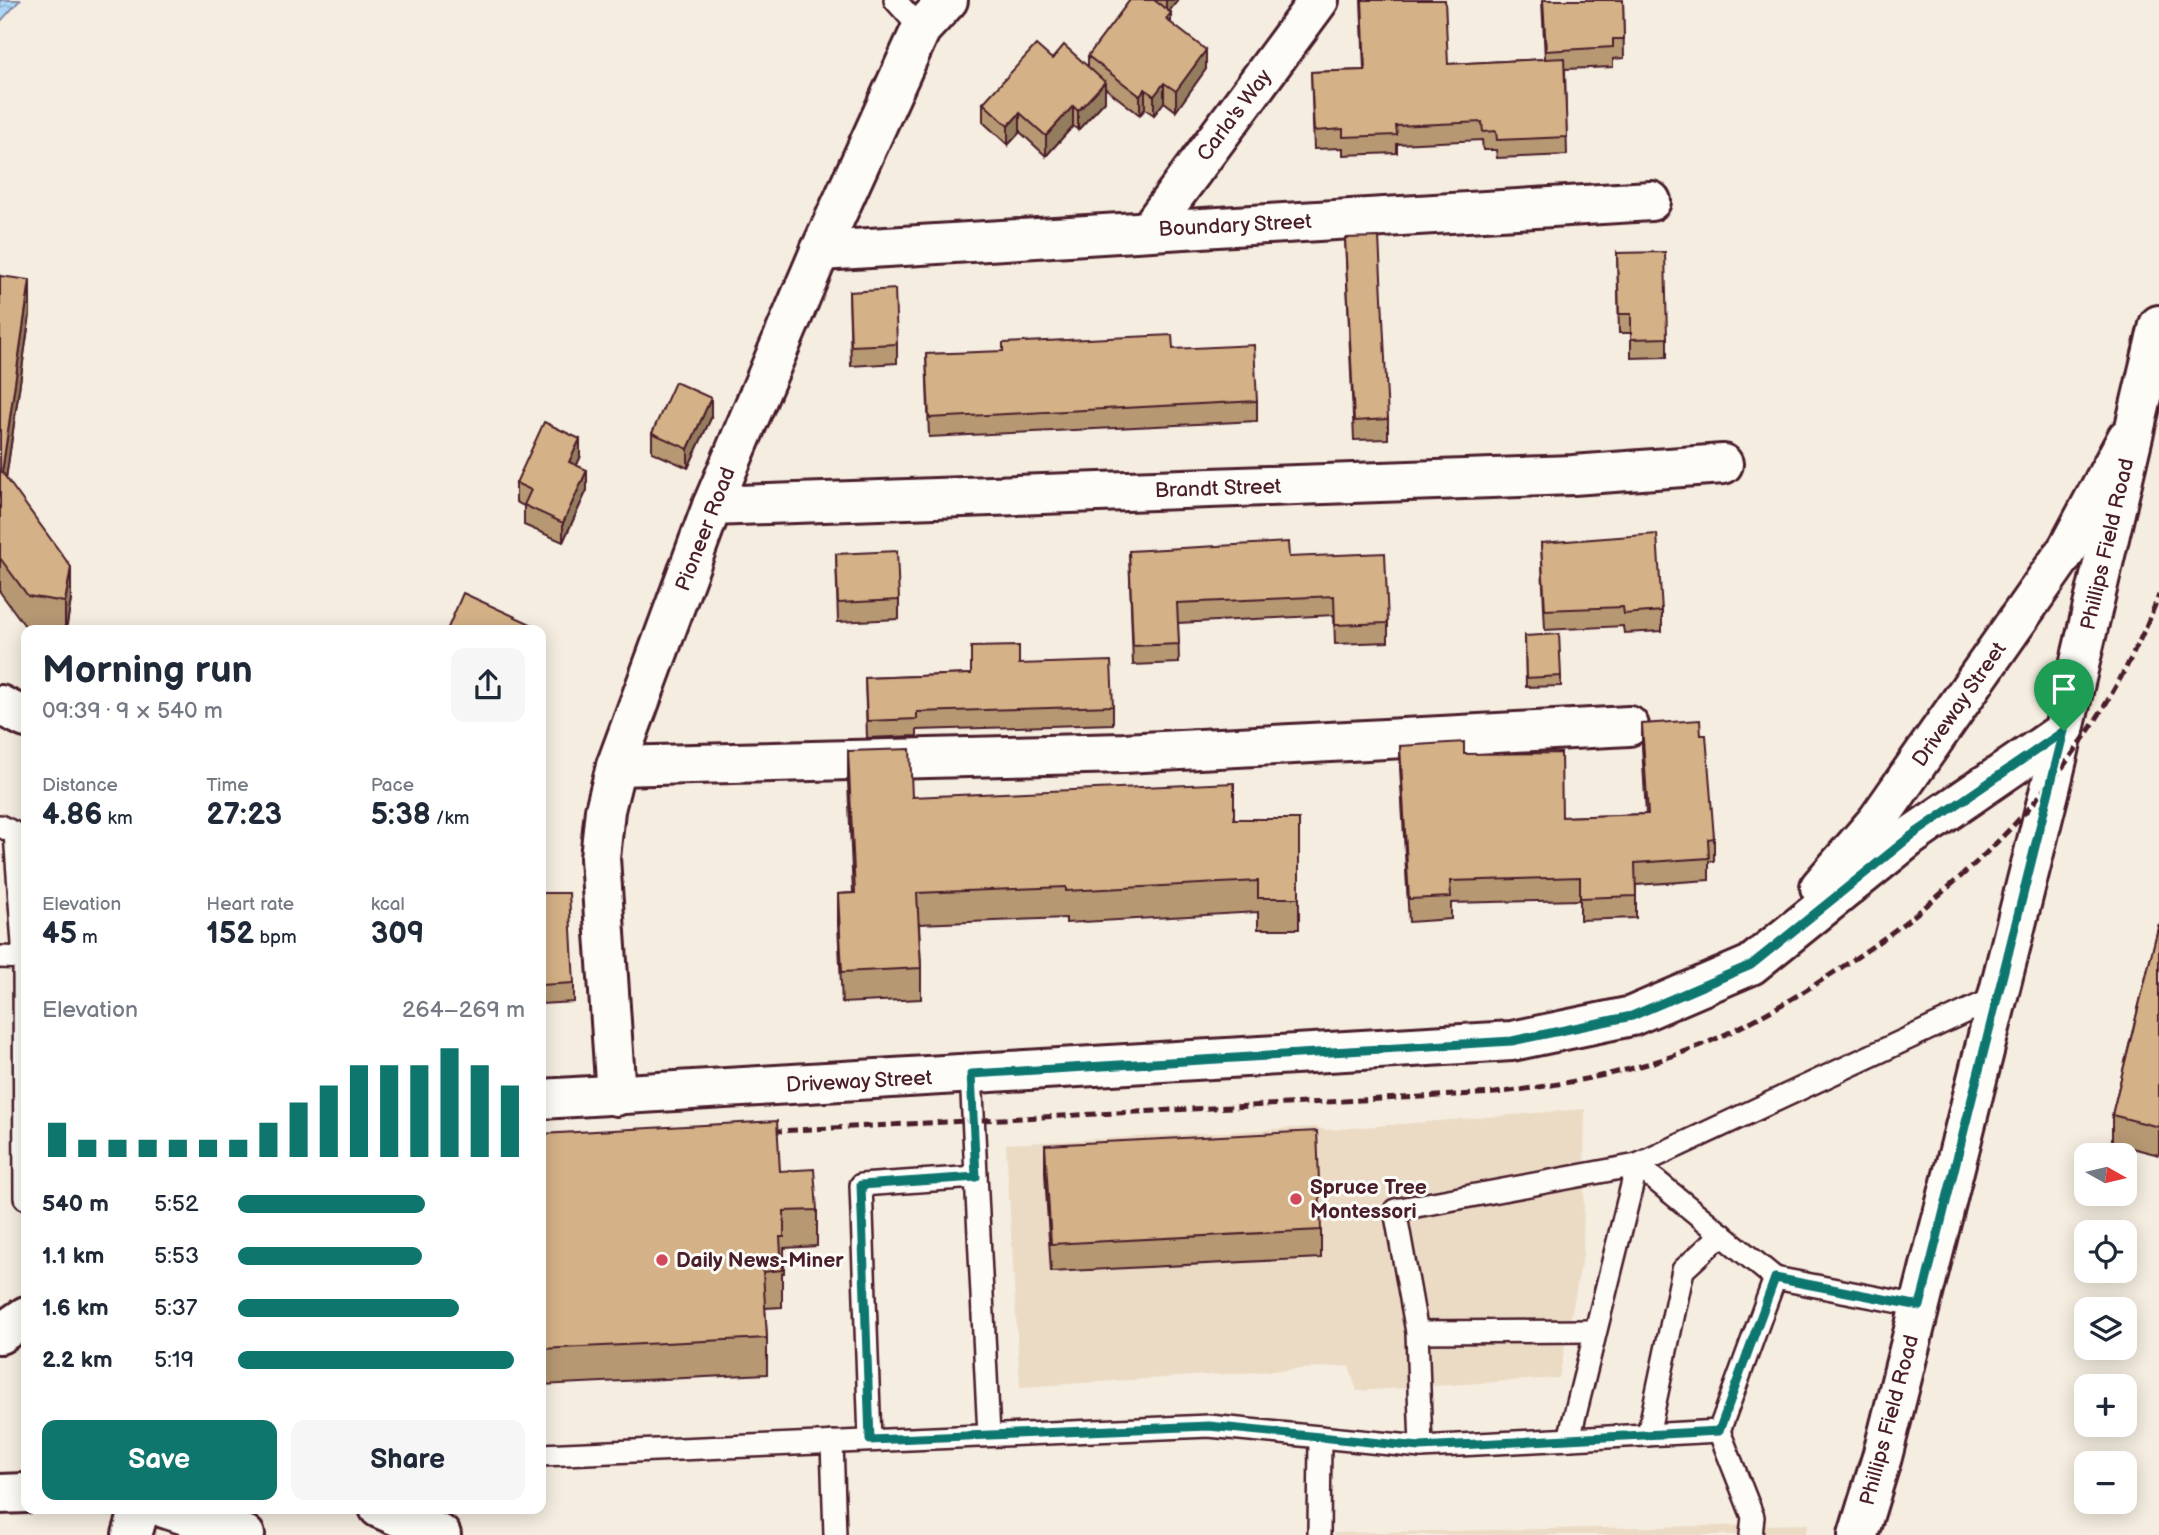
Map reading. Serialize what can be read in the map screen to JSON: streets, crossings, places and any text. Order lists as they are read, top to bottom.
{
  "streets": {
    "street": [
      "Carla's Way",
      "Boundary Street",
      "Brandt Street",
      "Pioneer Road",
      "Phillips Field Road",
      "Driveway Street"
    ]
  },
  "crossings": [
    ["Carla's Way", "Boundary Street"],
    ["Boundary Street", "Pioneer Road"],
    ["Brandt Street", "Pioneer Road"],
    ["Pioneer Road", "Driveway Street"],
    ["Phillips Field Road", "Driveway Street"]
  ],
  "places": ["Spruce Tree Montessori", "Daily News-Miner"],
  "north": "right",
  "page": {
    "heading": ["Morning run", "09:39 · 9 × 540 m"],
    "stats": [
      ["Distance", "4.86 km"],
      ["Time", "27:23"],
      ["Pace", "5:38 /km"],
      ["Elevation", "45 m"],
      ["Heart rate", "152 bpm"],
      ["kcal", "309"]
    ],
    "chart": ["Elevation", "264–269 m"],
    "map_buttons": ["+", "−"],
    "list": [
      {
        "name": "540 m",
        "note": "5:52"
      },
      {
        "name": "1.1 km",
        "note": "5:53"
      },
      {
        "name": "1.6 km",
        "note": "5:37"
      },
      {
        "name": "2.2 km",
        "note": "5:19"
      }
    ],
    "buttons": ["Save", "Share"]
  }
}
